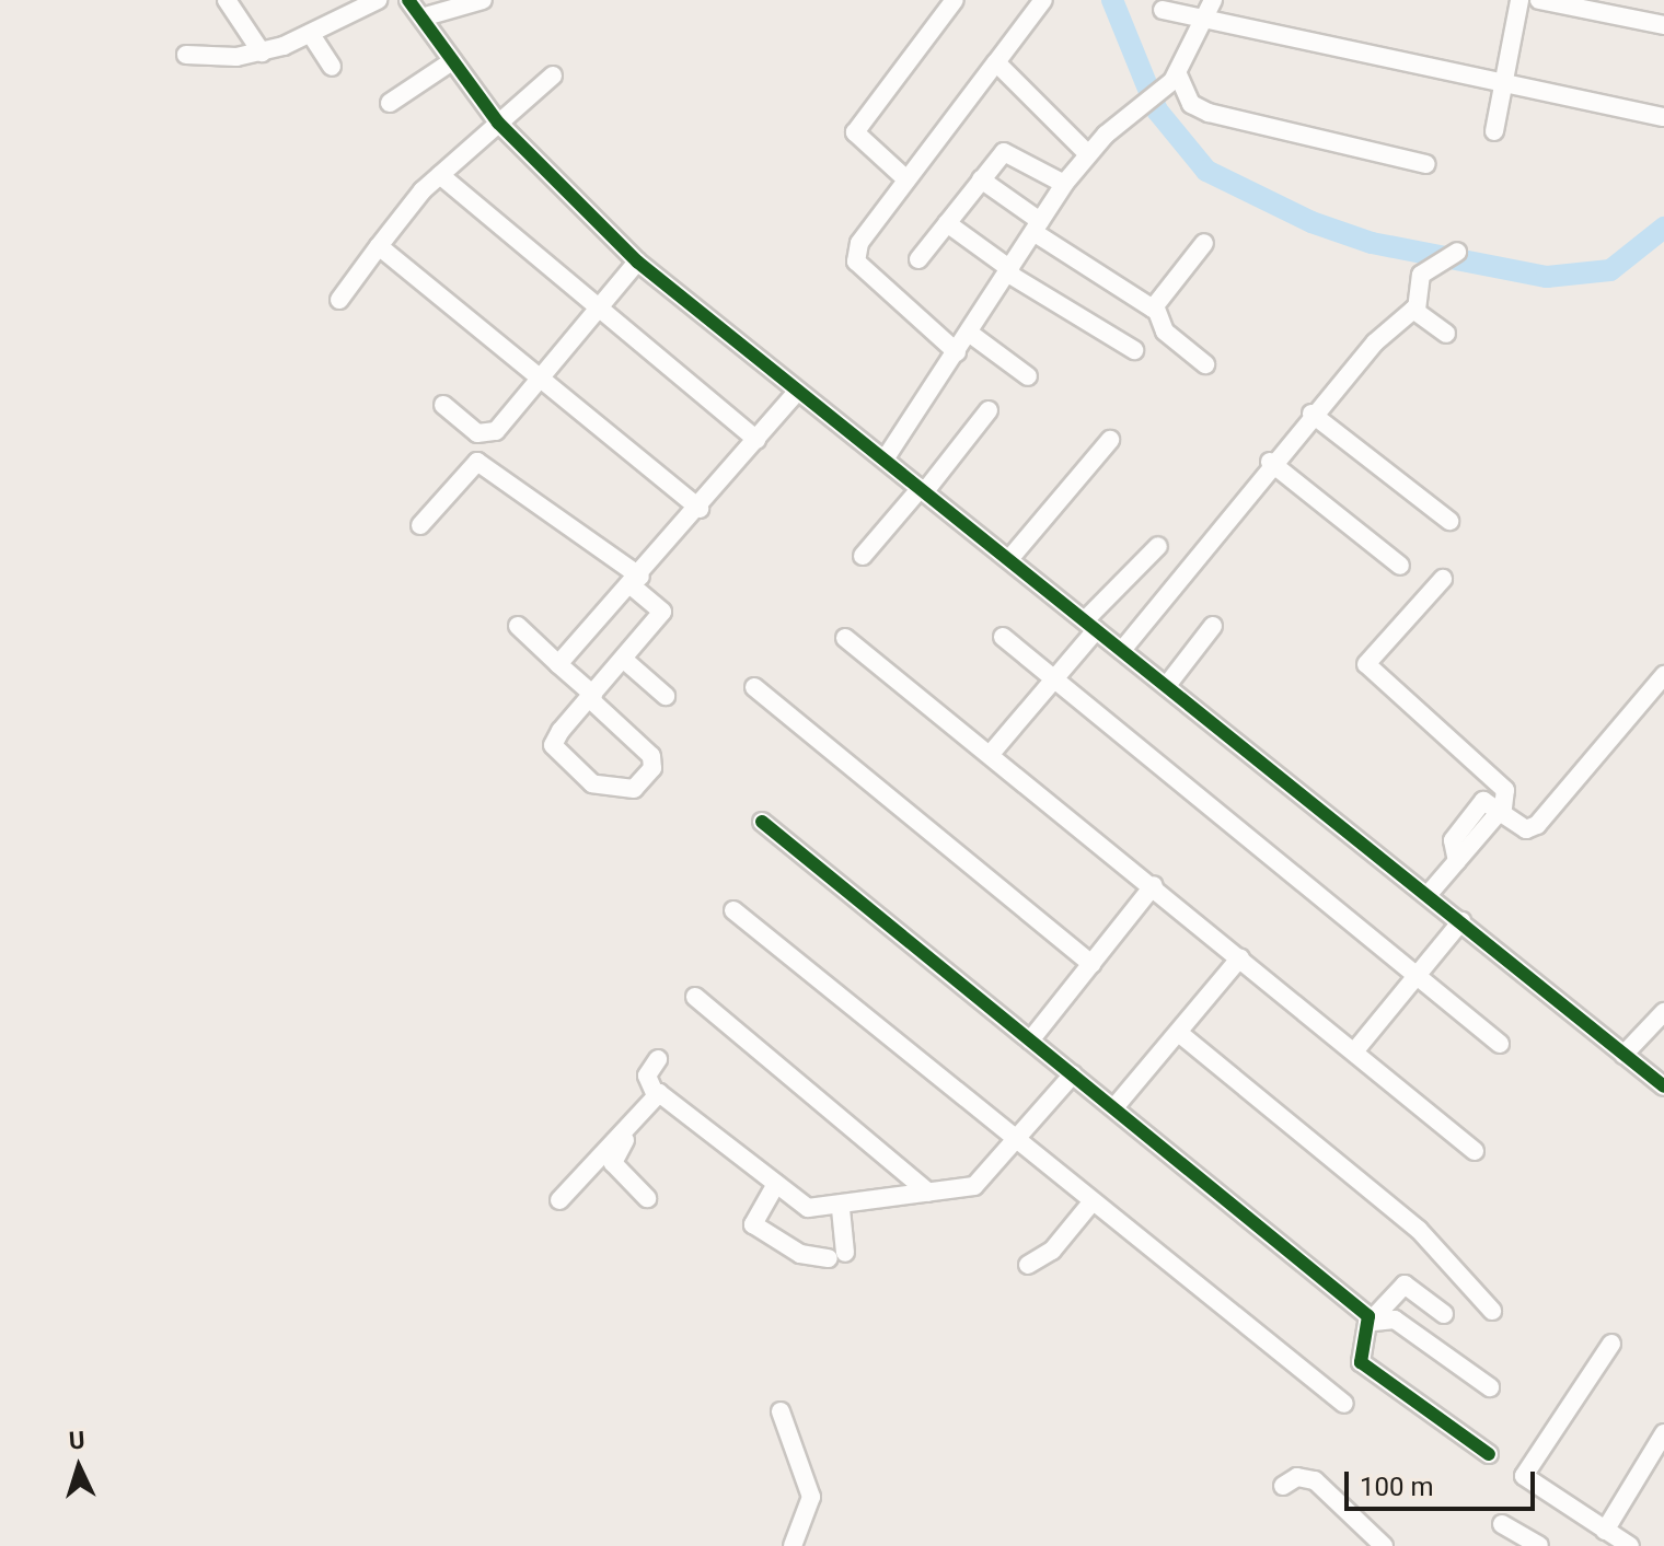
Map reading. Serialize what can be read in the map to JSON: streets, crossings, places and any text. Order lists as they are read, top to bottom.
{
  "scale_bar": "100 m",
  "north": "top"
}
